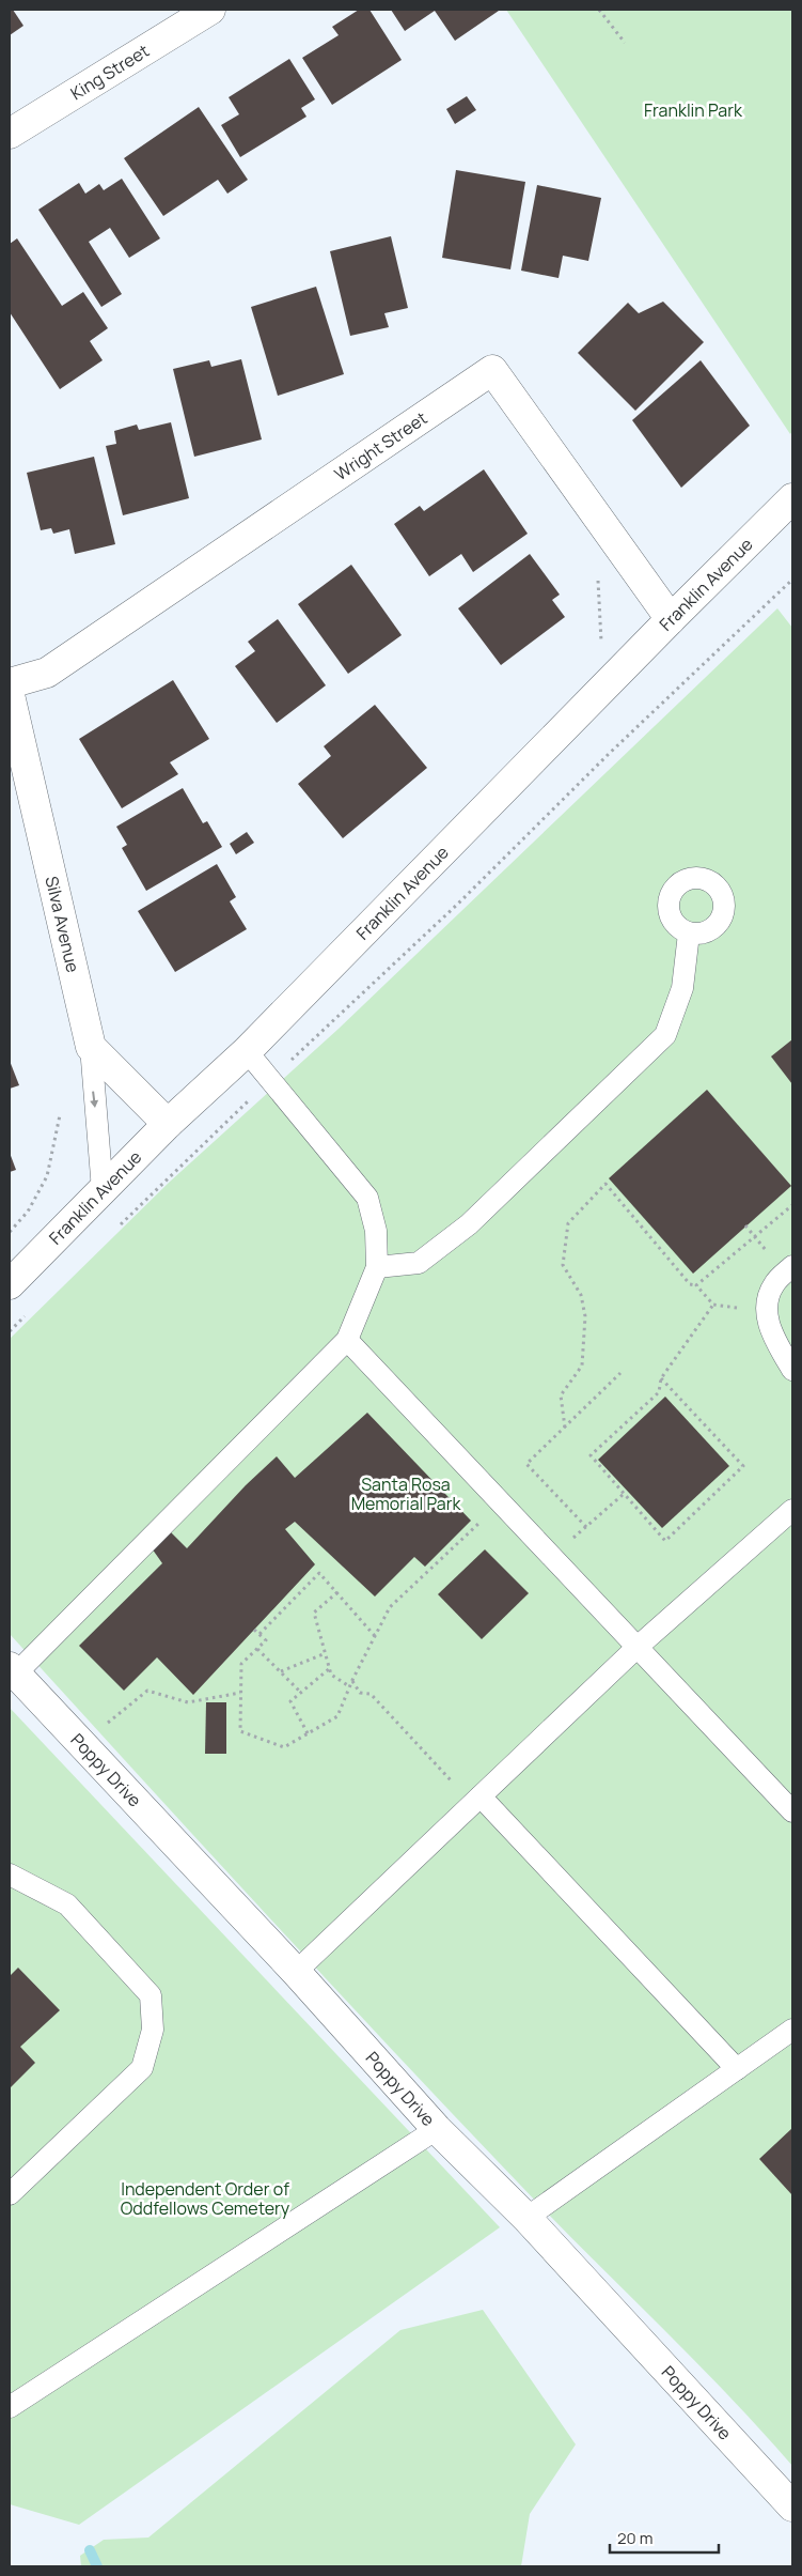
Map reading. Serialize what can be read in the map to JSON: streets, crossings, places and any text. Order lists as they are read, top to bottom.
{
  "streets": {
    "street": [
      "King Street",
      "Wright Street",
      "Franklin Avenue",
      "Silva Avenue",
      "Poppy Drive"
    ]
  },
  "crossings": [
    ["Wright Street", "Franklin Avenue"]
  ],
  "parks": ["Franklin Park", "Santa Rosa Memorial Park", "Independent Order of Oddfellows Cemetery"],
  "scale_bar": "20 m"
}
